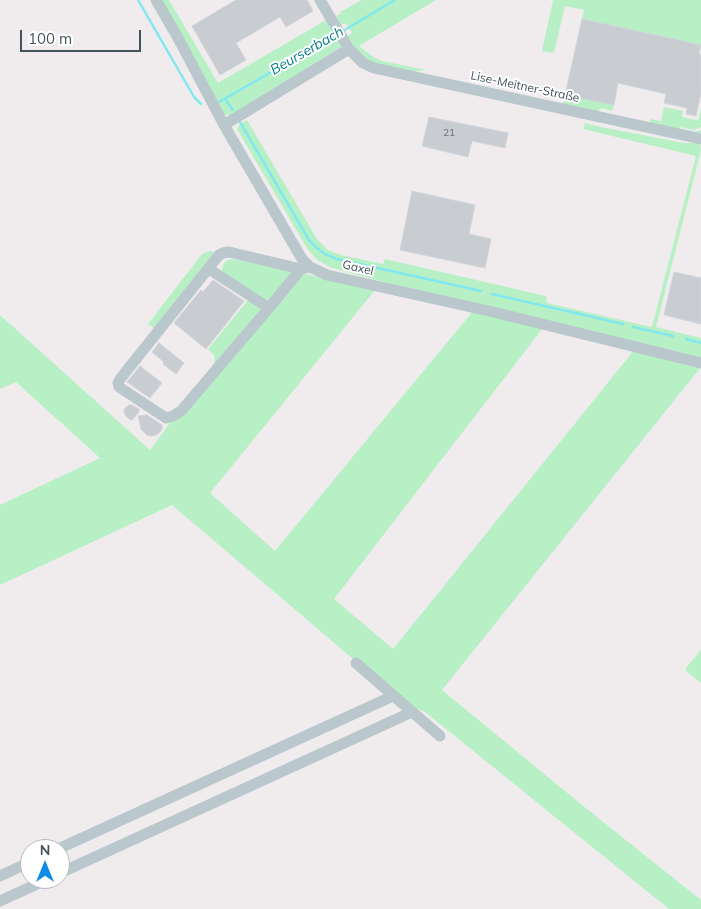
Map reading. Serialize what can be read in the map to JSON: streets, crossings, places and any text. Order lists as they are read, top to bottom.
{
  "streets": {
    "street": ["Lise-Meitner-Straße", "Gaxel"]
  },
  "water": ["Beurserbach"],
  "house_numbers": ["21"],
  "scale_bar": "100 m",
  "north": "top"
}
